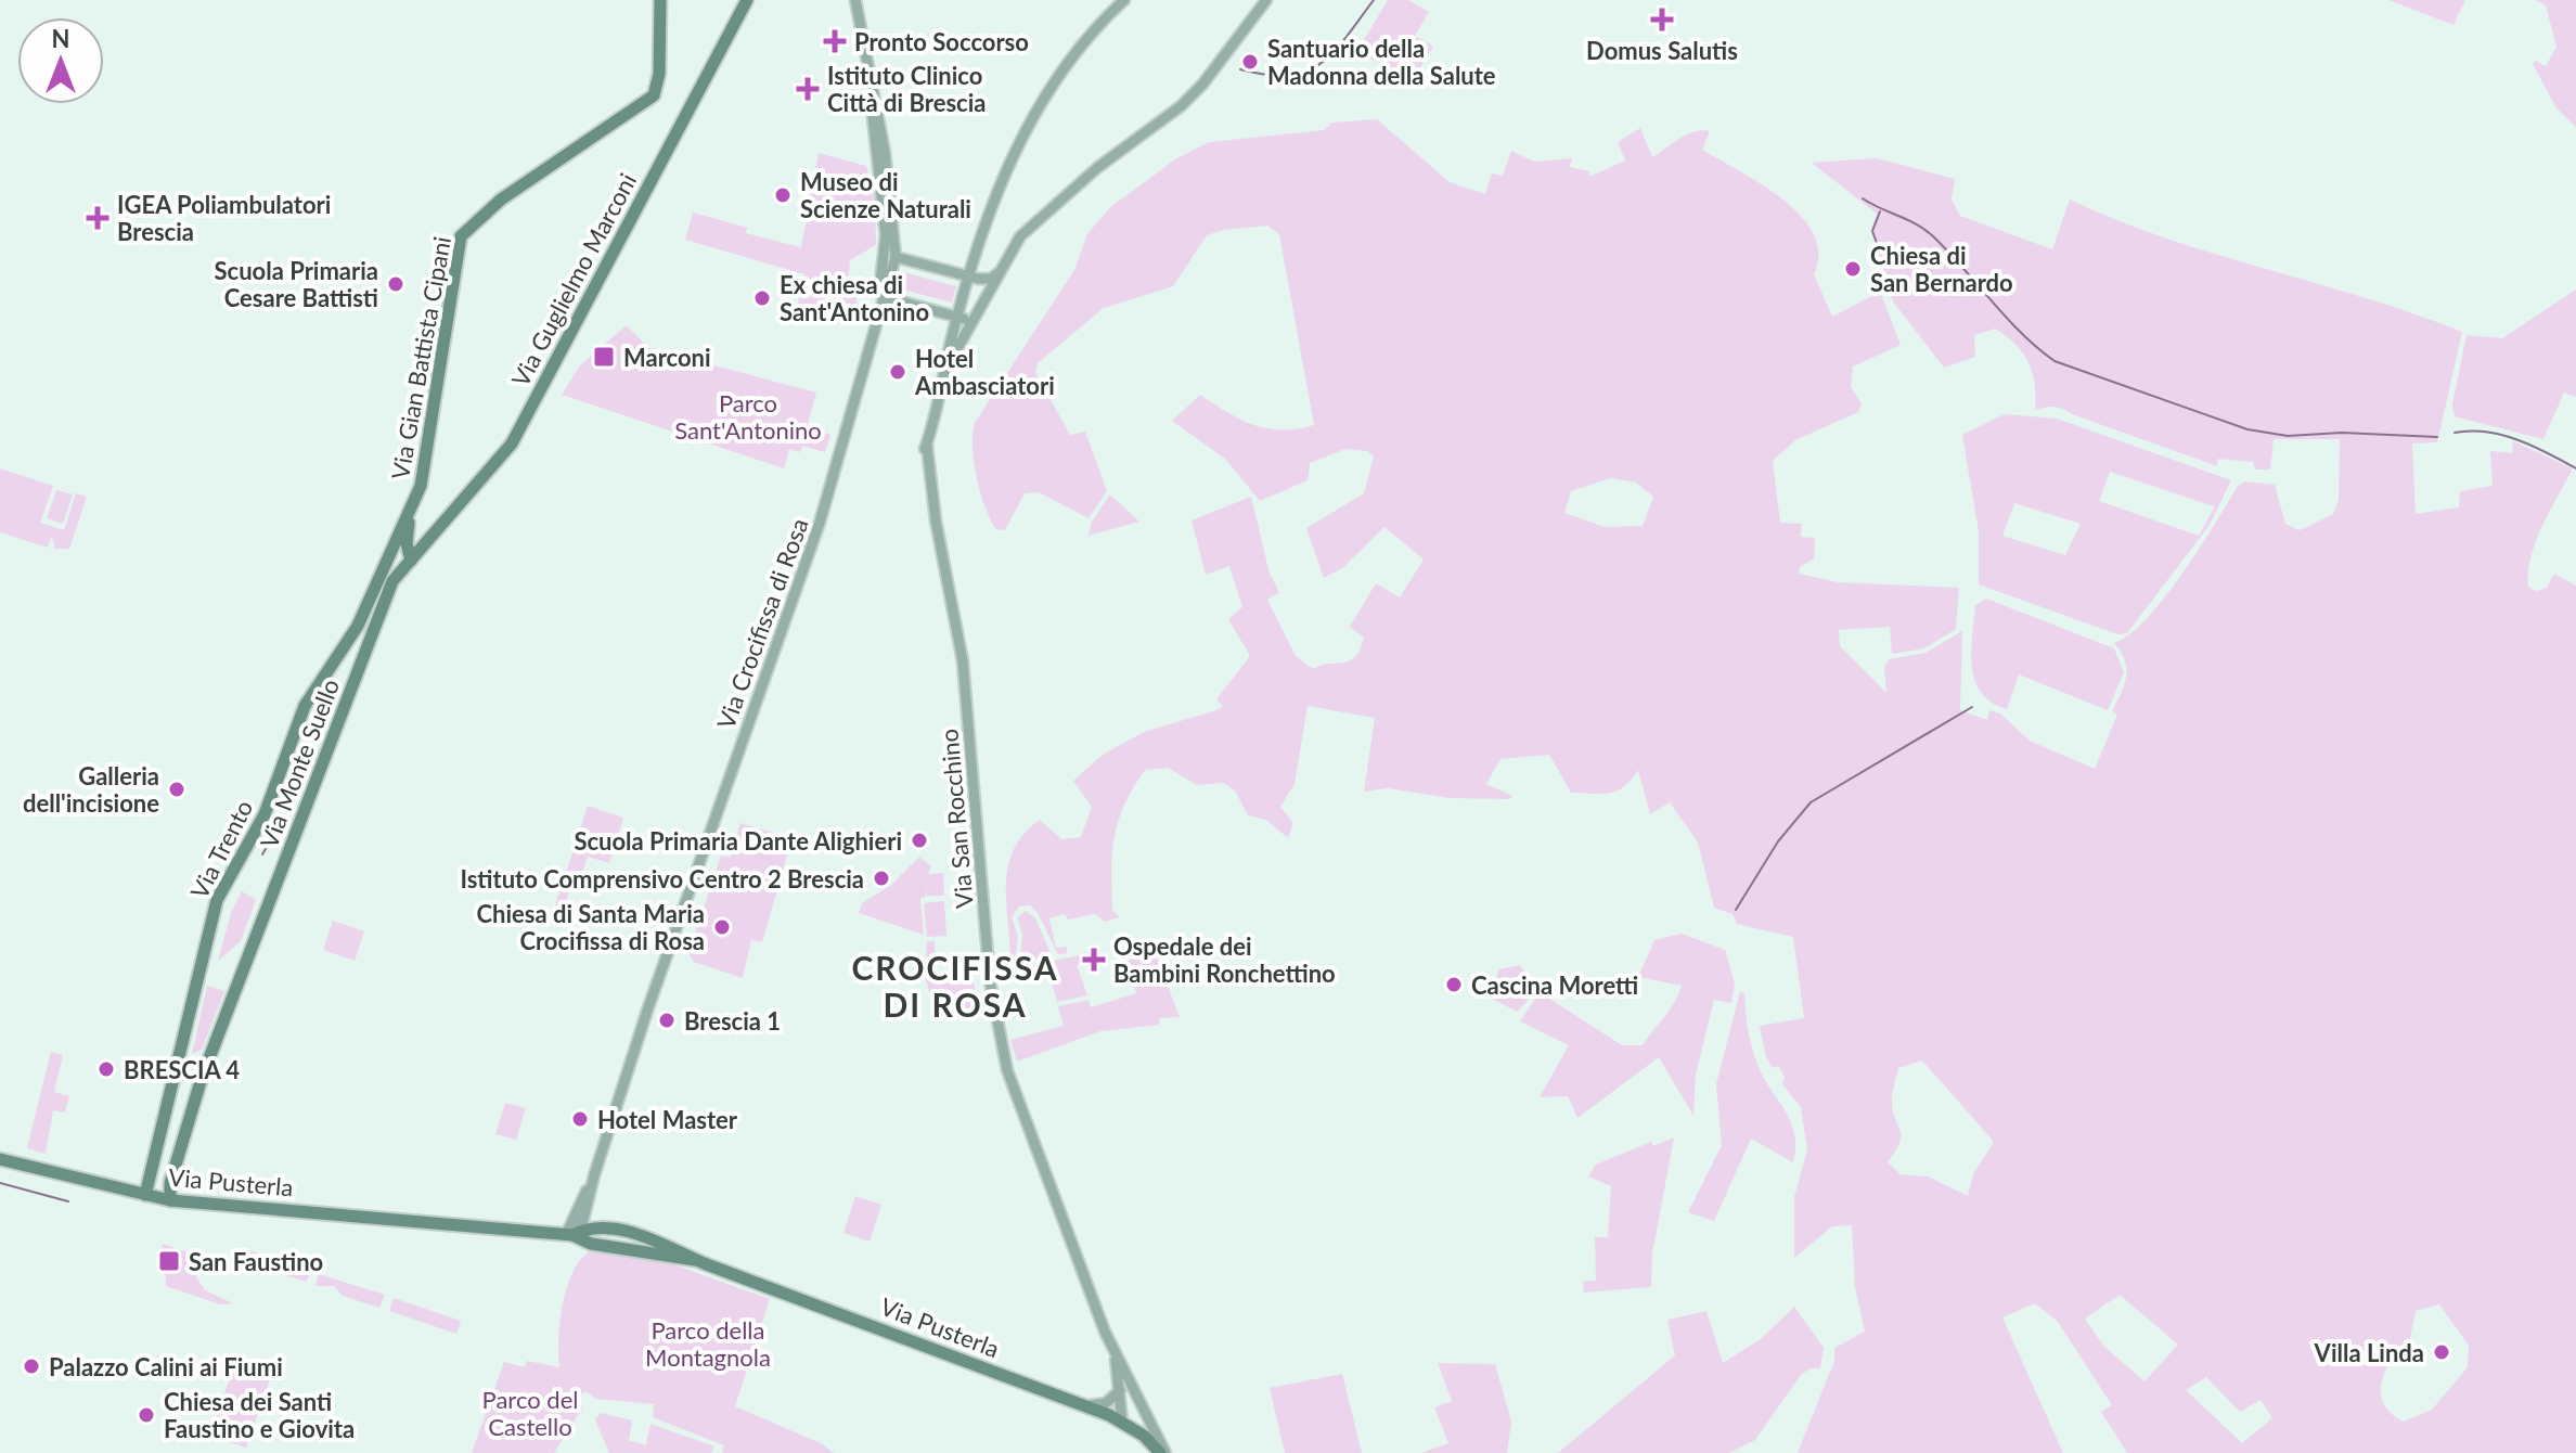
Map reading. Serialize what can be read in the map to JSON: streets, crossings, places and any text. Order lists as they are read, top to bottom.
{
  "streets": {
    "main road": [
      "Via Guglielmo Marconi",
      "Via Gian Battista Cipani",
      "Via Monte Suello",
      "Via Trento",
      "Via Pusterla"
    ],
    "street": ["Via Crocifissa di Rosa", "Via San Rocchino"]
  },
  "crossings": [
    ["Via Guglielmo Marconi", "Via Monte Suello"],
    ["Via Gian Battista Cipani", "Via Monte Suello"],
    ["Via Crocifissa di Rosa", "Via Pusterla"],
    ["Via Monte Suello", "Via Trento"],
    ["Via Monte Suello", "Via Pusterla"],
    ["Via San Rocchino", "Via Pusterla"],
    ["Via Trento", "Via Pusterla"]
  ],
  "districts": ["CROCIFISSA DI ROSA"],
  "parks": ["Parco Sant'Antonino", "Parco della Montagnola", "Parco del Castello"],
  "places": {
    "health": [
      "Domus Salutis",
      "Pronto Soccorso",
      "Istituto Clinico Città di Brescia",
      "IGEA Poliambulatori Brescia",
      "Ospedale dei Bambini Ronchettino"
    ],
    "other": [
      "Santuario della Madonna della Salute",
      "Museo di Scienze Naturali",
      "Chiesa di San Bernardo",
      "Scuola Primaria Cesare Battisti",
      "Ex chiesa di Sant'Antonino",
      "Hotel Ambasciatori",
      "Galleria dell'incisione",
      "Scuola Primaria Dante Alighieri",
      "Istituto Comprensivo Centro 2 Brescia",
      "Chiesa di Santa Maria Crocifissa di Rosa",
      "Cascina Moretti",
      "Brescia 1",
      "BRESCIA 4",
      "Hotel Master",
      "Villa Linda",
      "Palazzo Calini ai Fiumi",
      "Chiesa dei Santi Faustino e Giovita"
    ],
    "transit": ["Marconi", "San Faustino"]
  },
  "north": "top"
}
